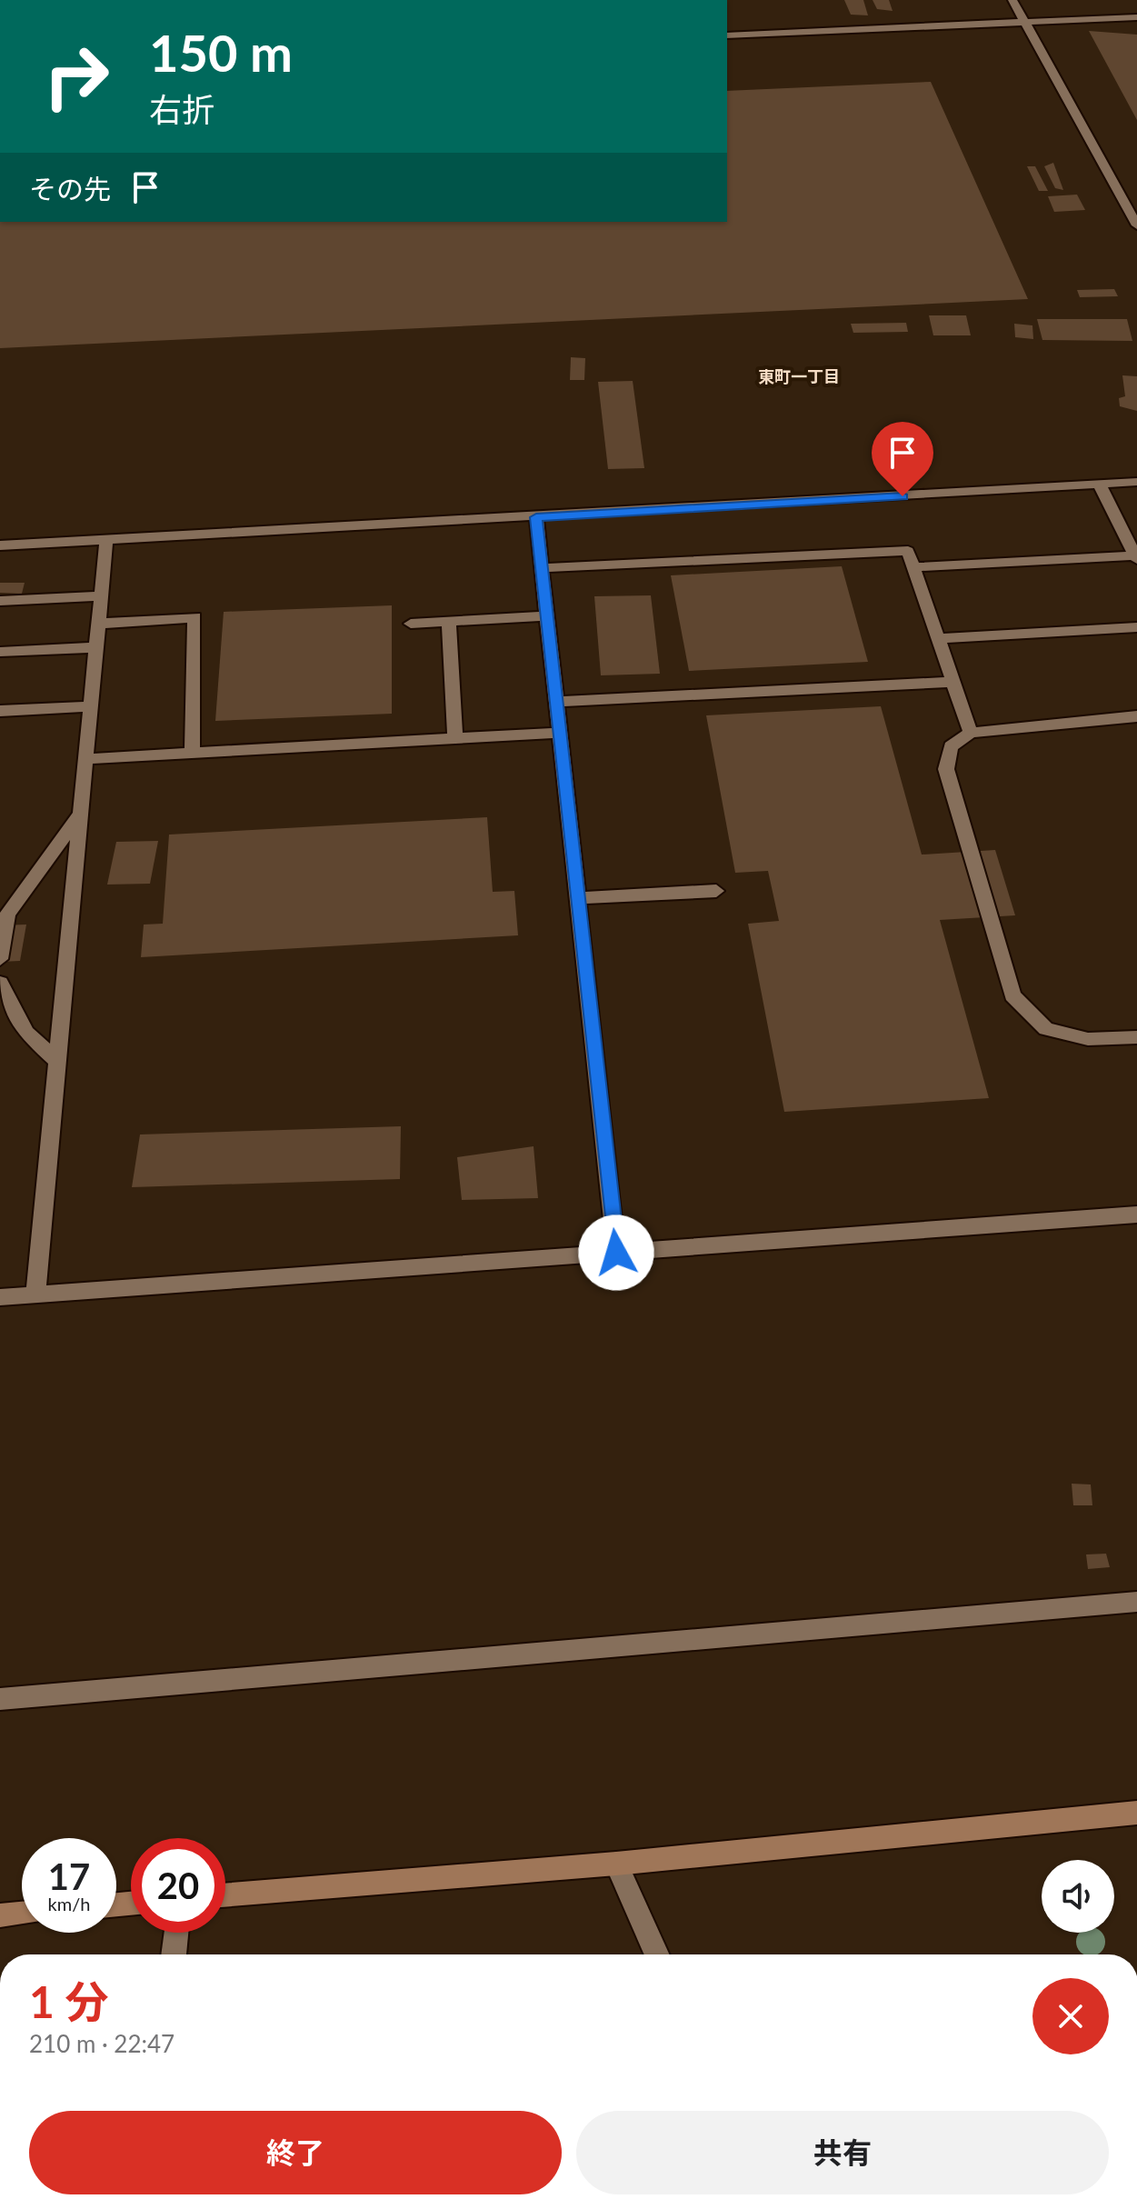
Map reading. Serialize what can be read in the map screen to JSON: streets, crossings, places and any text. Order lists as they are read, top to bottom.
{
  "districts": ["東町一丁目"],
  "page": {
    "turn": ["150 m", "右折"],
    "then": "その先",
    "speed": "17 km/h",
    "limit": "20",
    "heading": ["1 分", "210 m · 22:47"],
    "buttons": ["終了", "共有"]
  }
}
